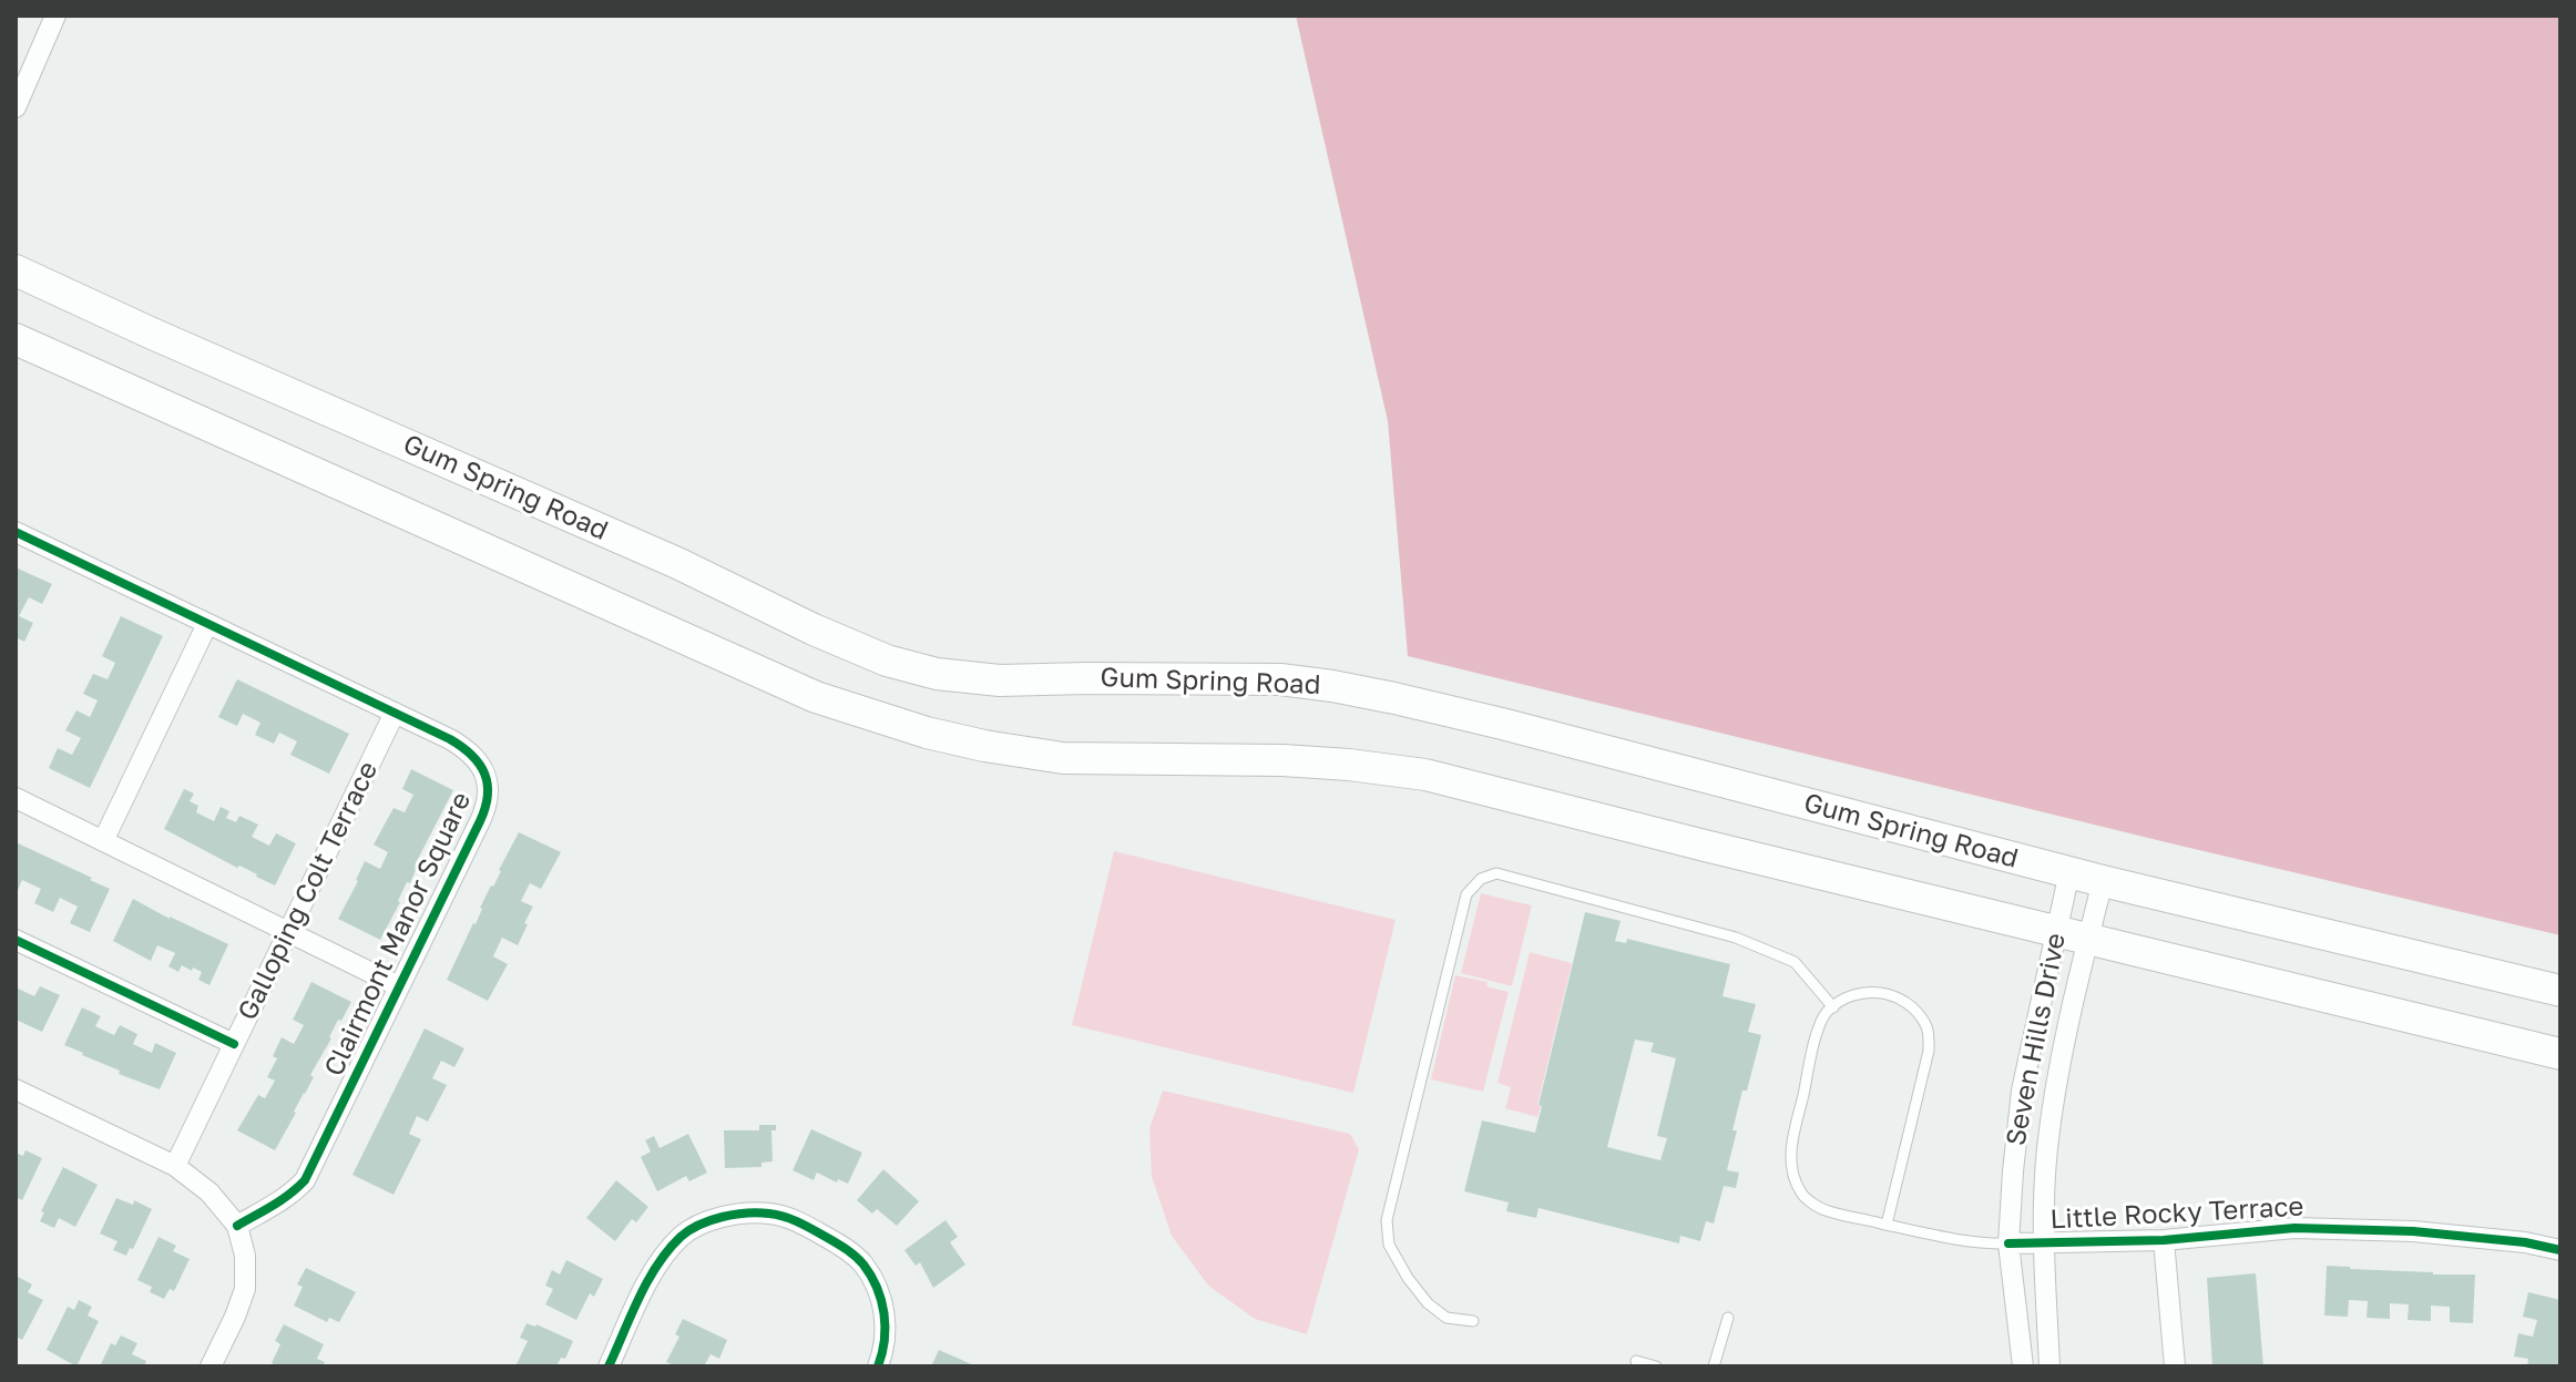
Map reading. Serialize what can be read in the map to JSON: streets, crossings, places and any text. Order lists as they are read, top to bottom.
{
  "streets": {
    "main road": ["Gum Spring Road"],
    "street": [
      "Galloping Colt Terrace",
      "Clairmont Manor Square",
      "Seven Hills Drive",
      "Little Rocky Terrace"
    ]
  },
  "crossings": [
    ["Gum Spring Road", "Seven Hills Drive"],
    ["Galloping Colt Terrace", "Clairmont Manor Square"],
    ["Seven Hills Drive", "Little Rocky Terrace"]
  ]
}
